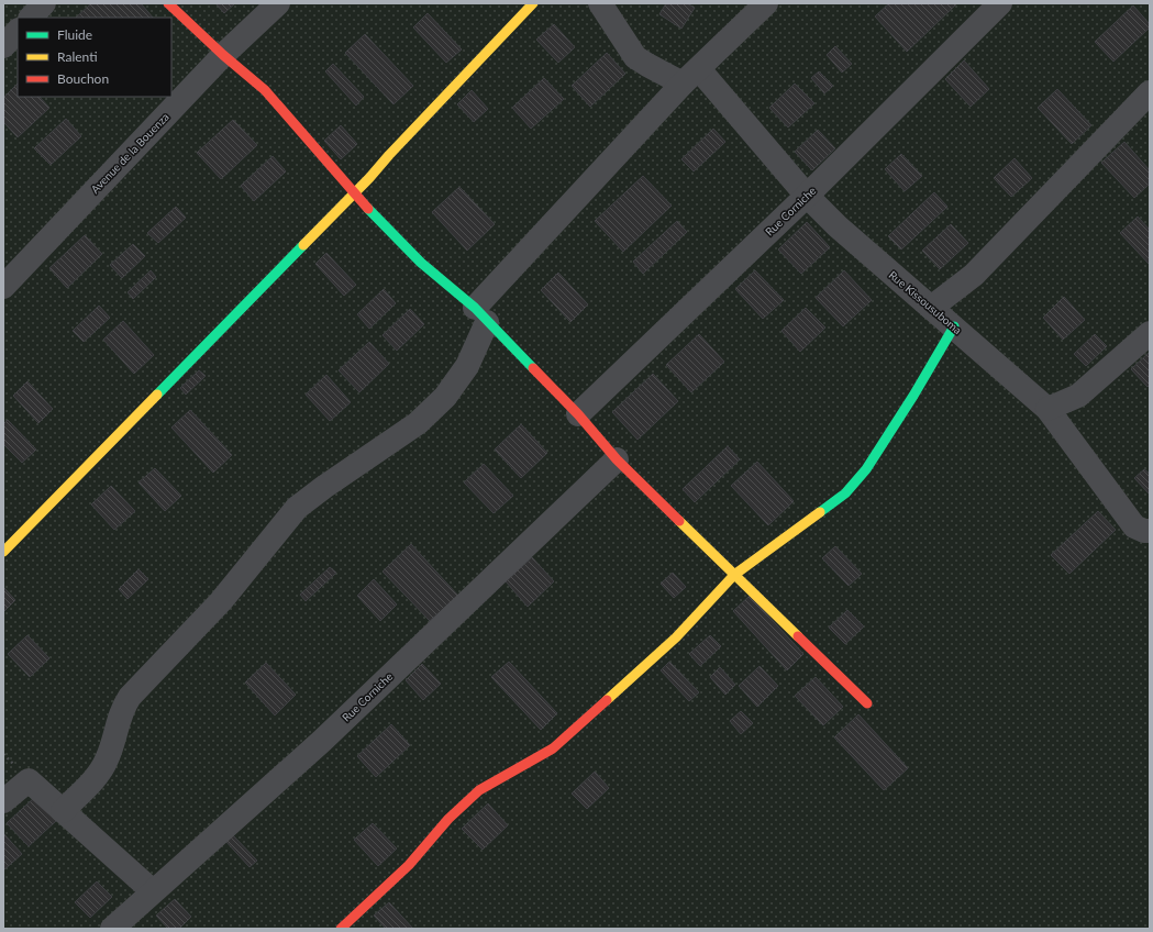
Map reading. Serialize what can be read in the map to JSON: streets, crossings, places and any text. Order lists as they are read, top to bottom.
{
  "streets": {
    "street": ["Avenue de la Bouenza", "Rue Corniche", "Rue Kissousuboma"]
  },
  "crossings": [
    ["Rue Corniche", "Rue Kissousuboma"]
  ],
  "legend": ["Fluide", "Ralenti", "Bouchon"]
}
